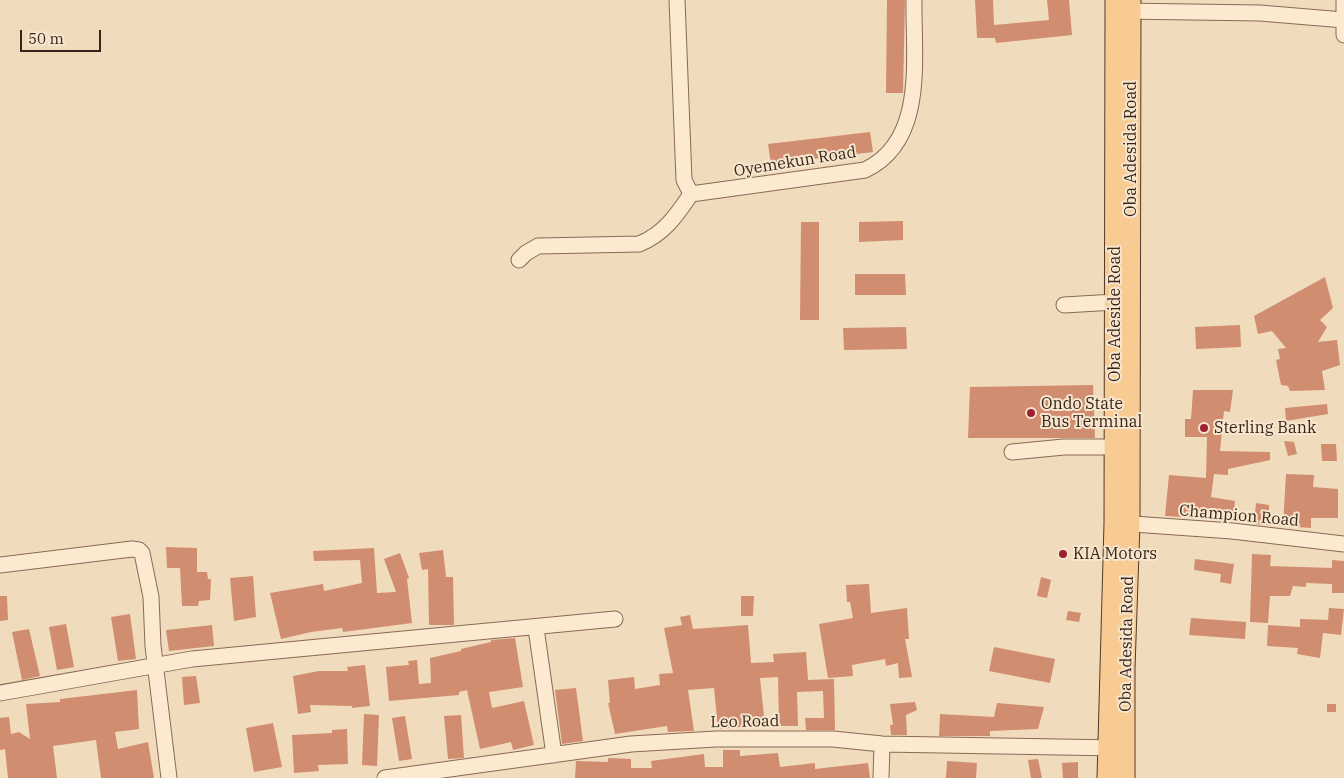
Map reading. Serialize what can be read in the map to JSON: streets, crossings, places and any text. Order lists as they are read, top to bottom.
{
  "streets": {
    "main road": ["Oba Adesida Road", "Oba Adeside Road"],
    "street": ["Oyemekun Road", "Champion Road", "Leo Road"]
  },
  "crossings": [
    ["Oba Adesida Road", "Oba Adeside Road"],
    ["Oba Adesida Road", "Champion Road"],
    ["Oba Adesida Road", "Leo Road"],
    ["Oba Adeside Road", "Champion Road"]
  ],
  "places": ["Ondo State Bus Terminal", "Sterling Bank", "KIA Motors"],
  "scale_bar": "50 m"
}
